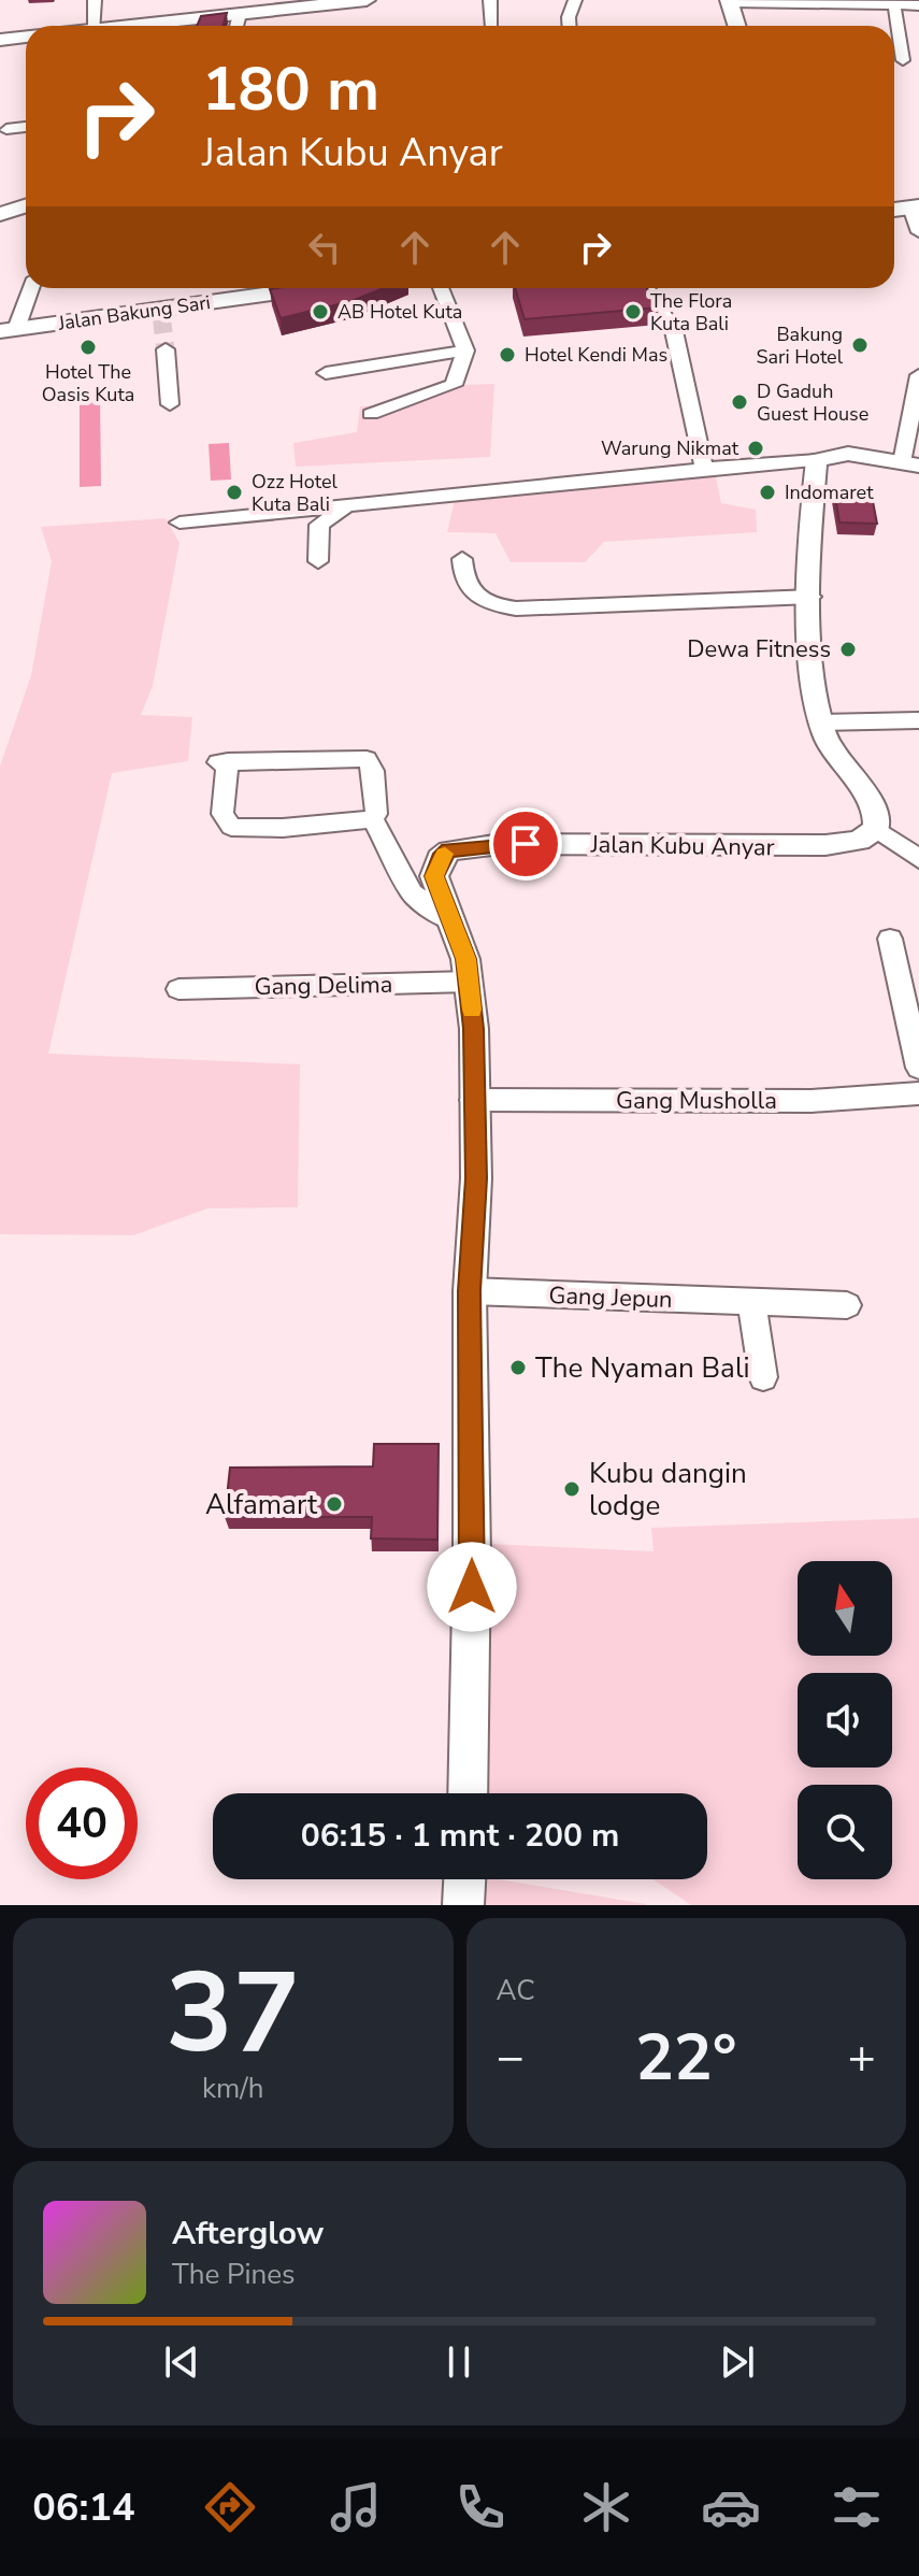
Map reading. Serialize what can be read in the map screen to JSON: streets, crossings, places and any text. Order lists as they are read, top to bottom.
{
  "streets": {
    "main road": ["Jalan Bakung Sari"],
    "street": [
      "Jalan Kubu Anyar",
      "Gang Delima",
      "Gang Musholla",
      "Gang Jepun"
    ]
  },
  "crossings": [
    ["Jalan Kubu Anyar", "Gang Delima"],
    ["Jalan Kubu Anyar", "Gang Musholla"],
    ["Jalan Kubu Anyar", "Gang Jepun"]
  ],
  "places": [
    "AB Hotel Kuta",
    "The Flora Kuta Bali",
    "Bakung Sari Hotel",
    "Hotel The Oasis Kuta",
    "Hotel Kendi Mas",
    "D Gaduh Guest House",
    "Warung Nikmat",
    "Ozz Hotel Kuta Bali",
    "Indomaret",
    "Dewa Fitness",
    "The Nyaman Bali",
    "Kubu dangin lodge",
    "Alfamart"
  ],
  "north": "top",
  "page": {
    "turn": ["180 m", "Jalan Kubu Anyar"],
    "limit": "40",
    "trip": "06:15 · 1 mnt · 200 m",
    "tile": [
      ["37", "km/h"],
      "AC"
    ],
    "heat": ["−", "22°", "+"],
    "song": ["Afterglow", "The Pines"],
    "tabs": "06:14"
  }
}
